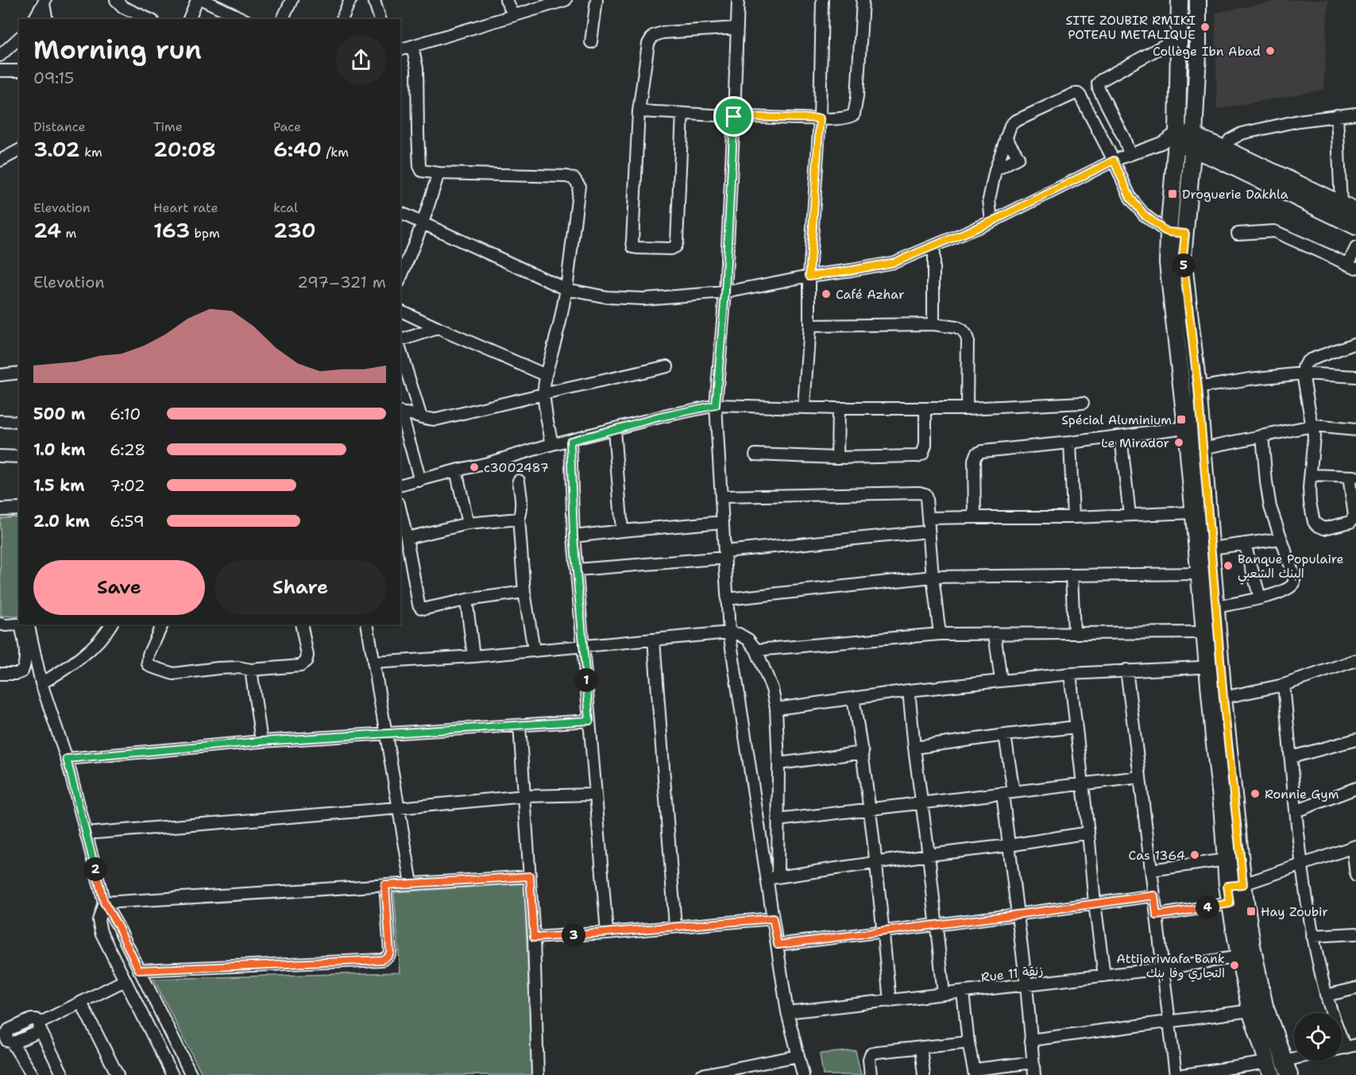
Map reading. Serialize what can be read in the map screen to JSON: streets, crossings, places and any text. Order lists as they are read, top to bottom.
{
  "streets": {
    "street": ["Rue 11 زنقة"]
  },
  "places": {
    "other": [
      "SITE ZOUBIR RMIKI POTEAU METALIQUE",
      "Collège Ibn Abad",
      "Café Azhar",
      "Le Mirador",
      "c3002487",
      "Banque Populaire البنك الشعبي",
      "Ronnie Gym",
      "Cas 1364",
      "Attijariwafa Bank التجاري وفا بنك"
    ],
    "transit": ["Droguerie Dakhla", "Spécial Aluminium", "Hay Zoubir"]
  },
  "page": {
    "heading": ["Morning run", "09:15"],
    "stats": [
      ["Distance", "3.02 km"],
      ["Time", "20:08"],
      ["Pace", "6:40 /km"],
      ["Elevation", "24 m"],
      ["Heart rate", "163 bpm"],
      ["kcal", "230"]
    ],
    "pins": [
      "5",
      "1",
      "2",
      "4",
      "3"
    ],
    "chart": ["Elevation", "297–321 m"],
    "list": [
      {
        "name": "500 m",
        "note": "6:10"
      },
      {
        "name": "1.0 km",
        "note": "6:28"
      },
      {
        "name": "1.5 km",
        "note": "7:02"
      },
      {
        "name": "2.0 km",
        "note": "6:59"
      }
    ],
    "buttons": ["Save", "Share"]
  }
}
